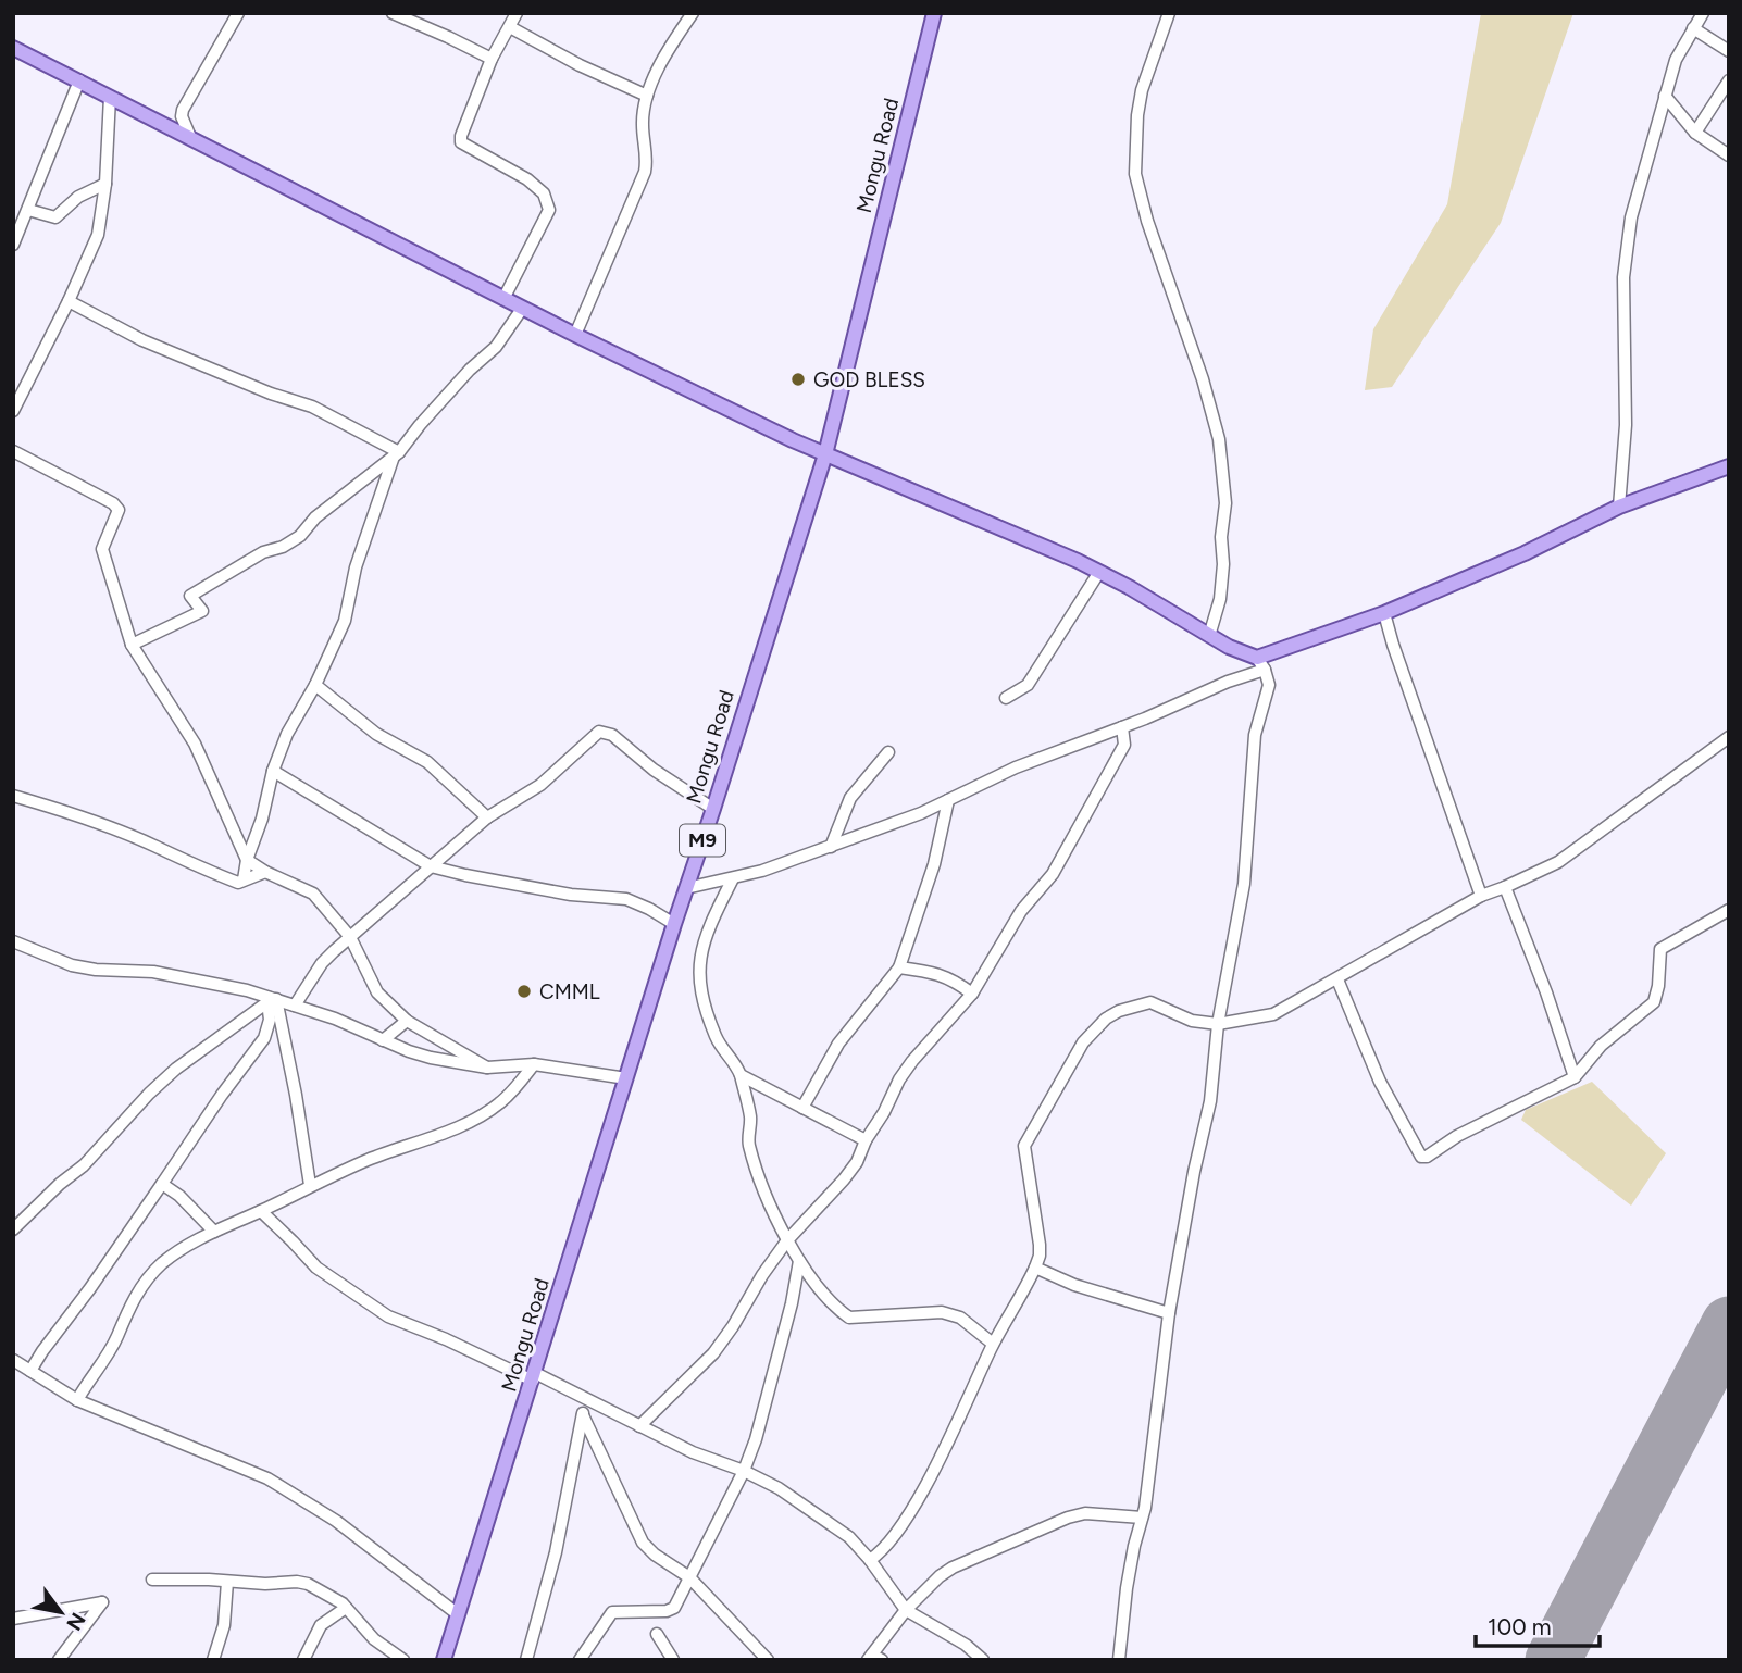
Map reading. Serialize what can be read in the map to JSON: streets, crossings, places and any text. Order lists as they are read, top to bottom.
{
  "streets": {
    "main road": ["Mongu Road", "M9"]
  },
  "places": ["GOD BLESS", "CMML"],
  "scale_bar": "100 m",
  "north": "bottom right"
}
